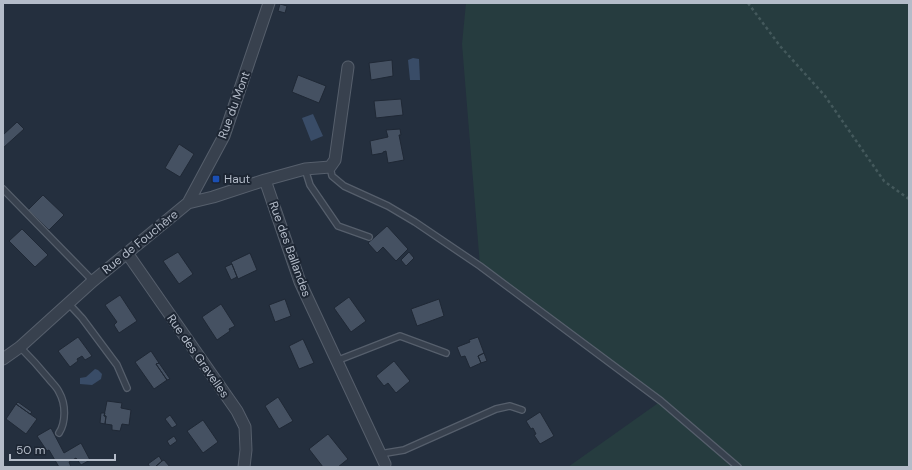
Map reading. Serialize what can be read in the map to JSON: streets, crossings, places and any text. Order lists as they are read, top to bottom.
{
  "streets": {
    "street": [
      "Rue du Mont",
      "Rue de Fouchère",
      "Rue des Ballandes",
      "Rue des Gravelles"
    ]
  },
  "crossings": [
    ["Rue du Mont", "Rue de Fouchère"],
    ["Rue de Fouchère", "Rue des Gravelles"]
  ],
  "places": {
    "transit": ["Haut"]
  },
  "scale_bar": "50 m"
}
